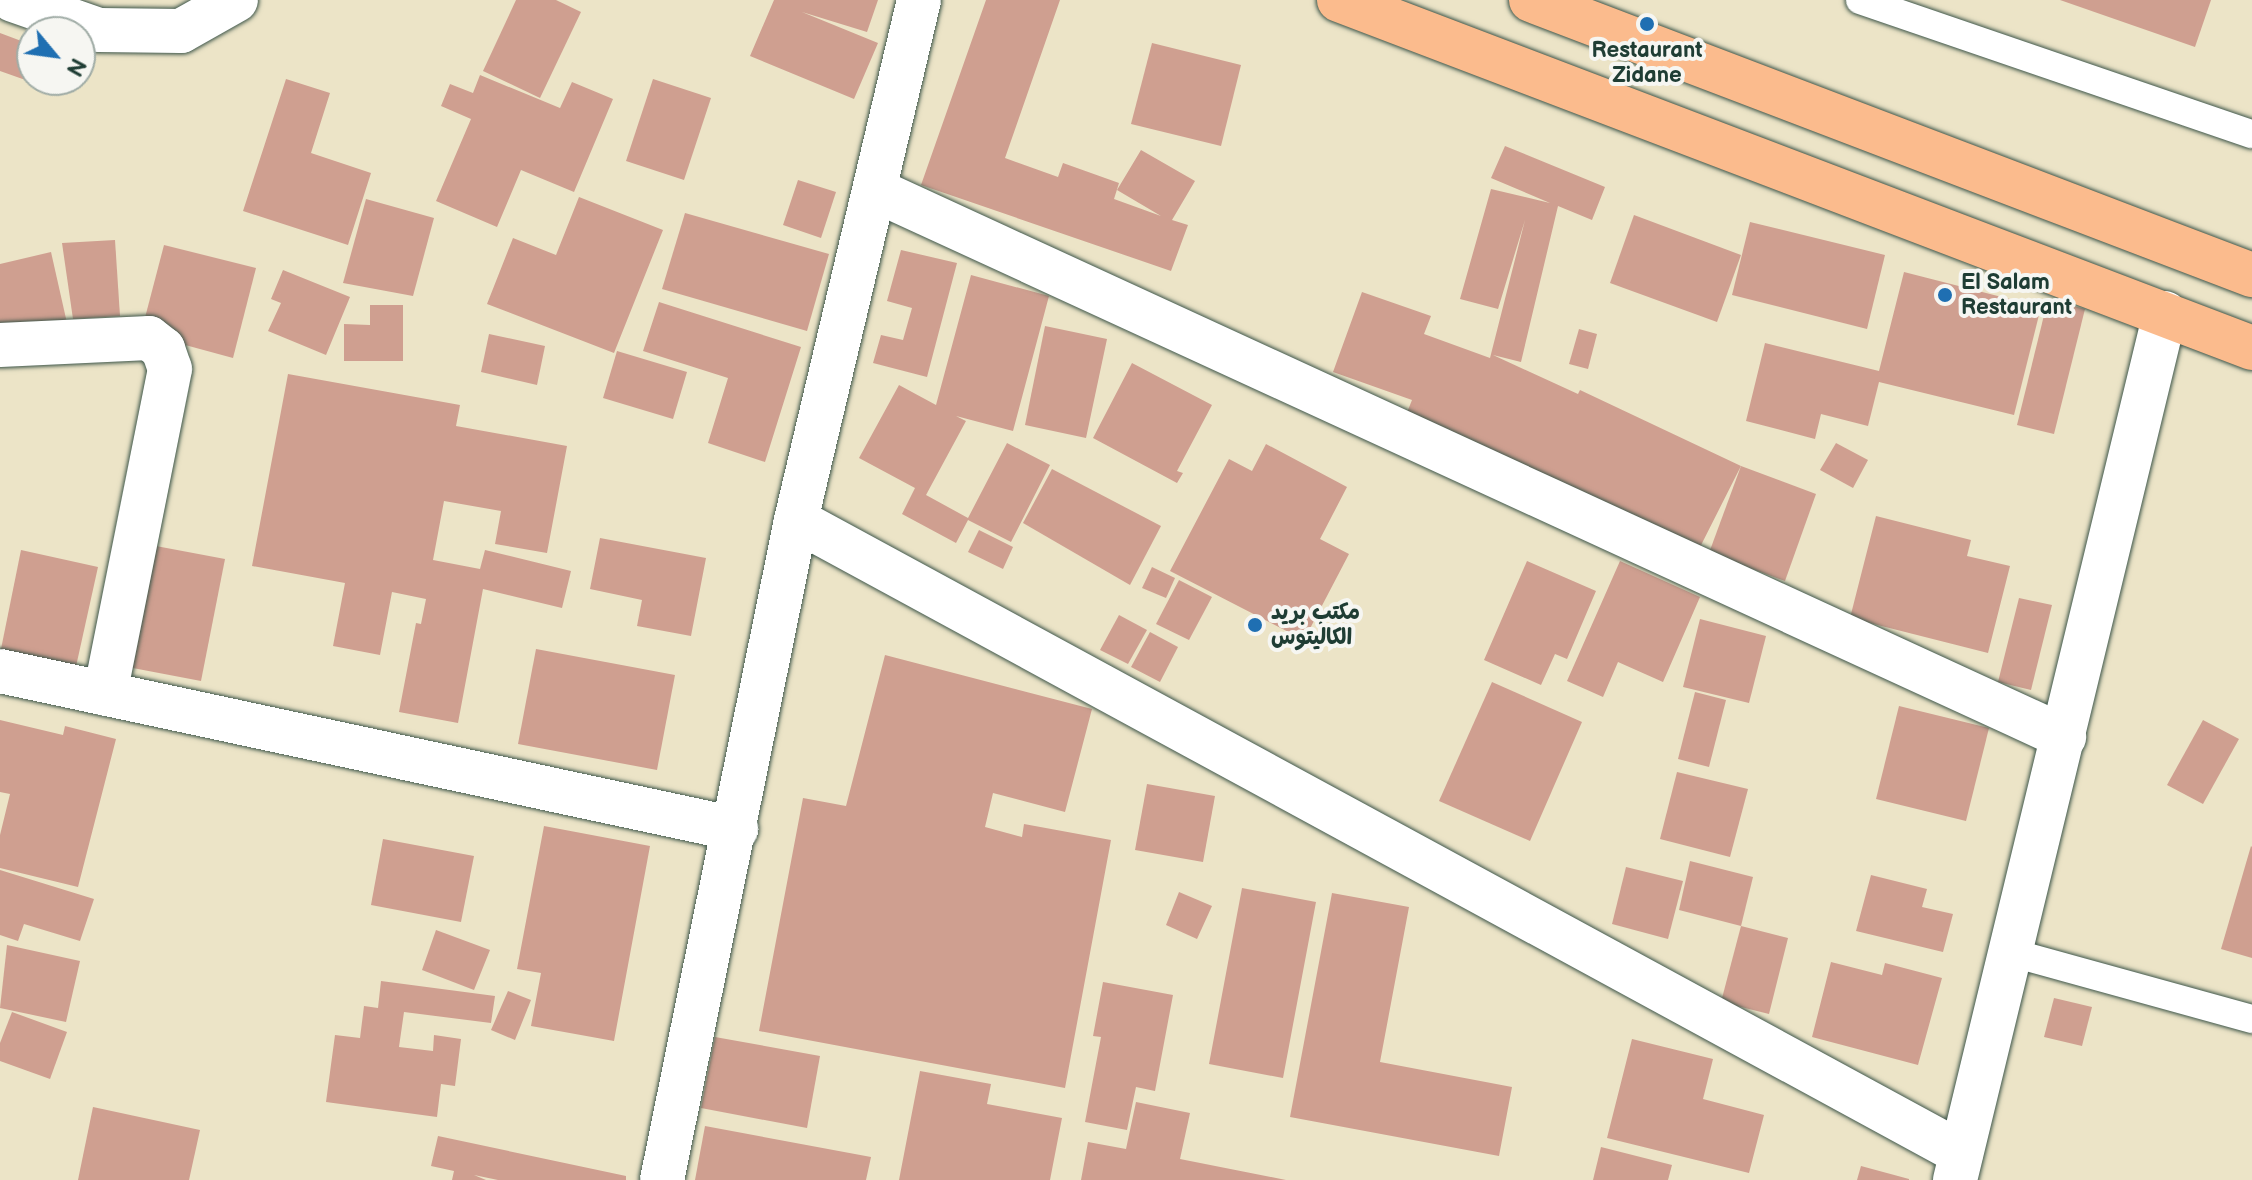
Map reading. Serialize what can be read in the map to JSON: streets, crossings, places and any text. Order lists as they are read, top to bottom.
{
  "places": ["Restaurant Zidane", "El Salam Restaurant", "مكتب بريد الكاليتوس"],
  "north": "bottom right"
}
